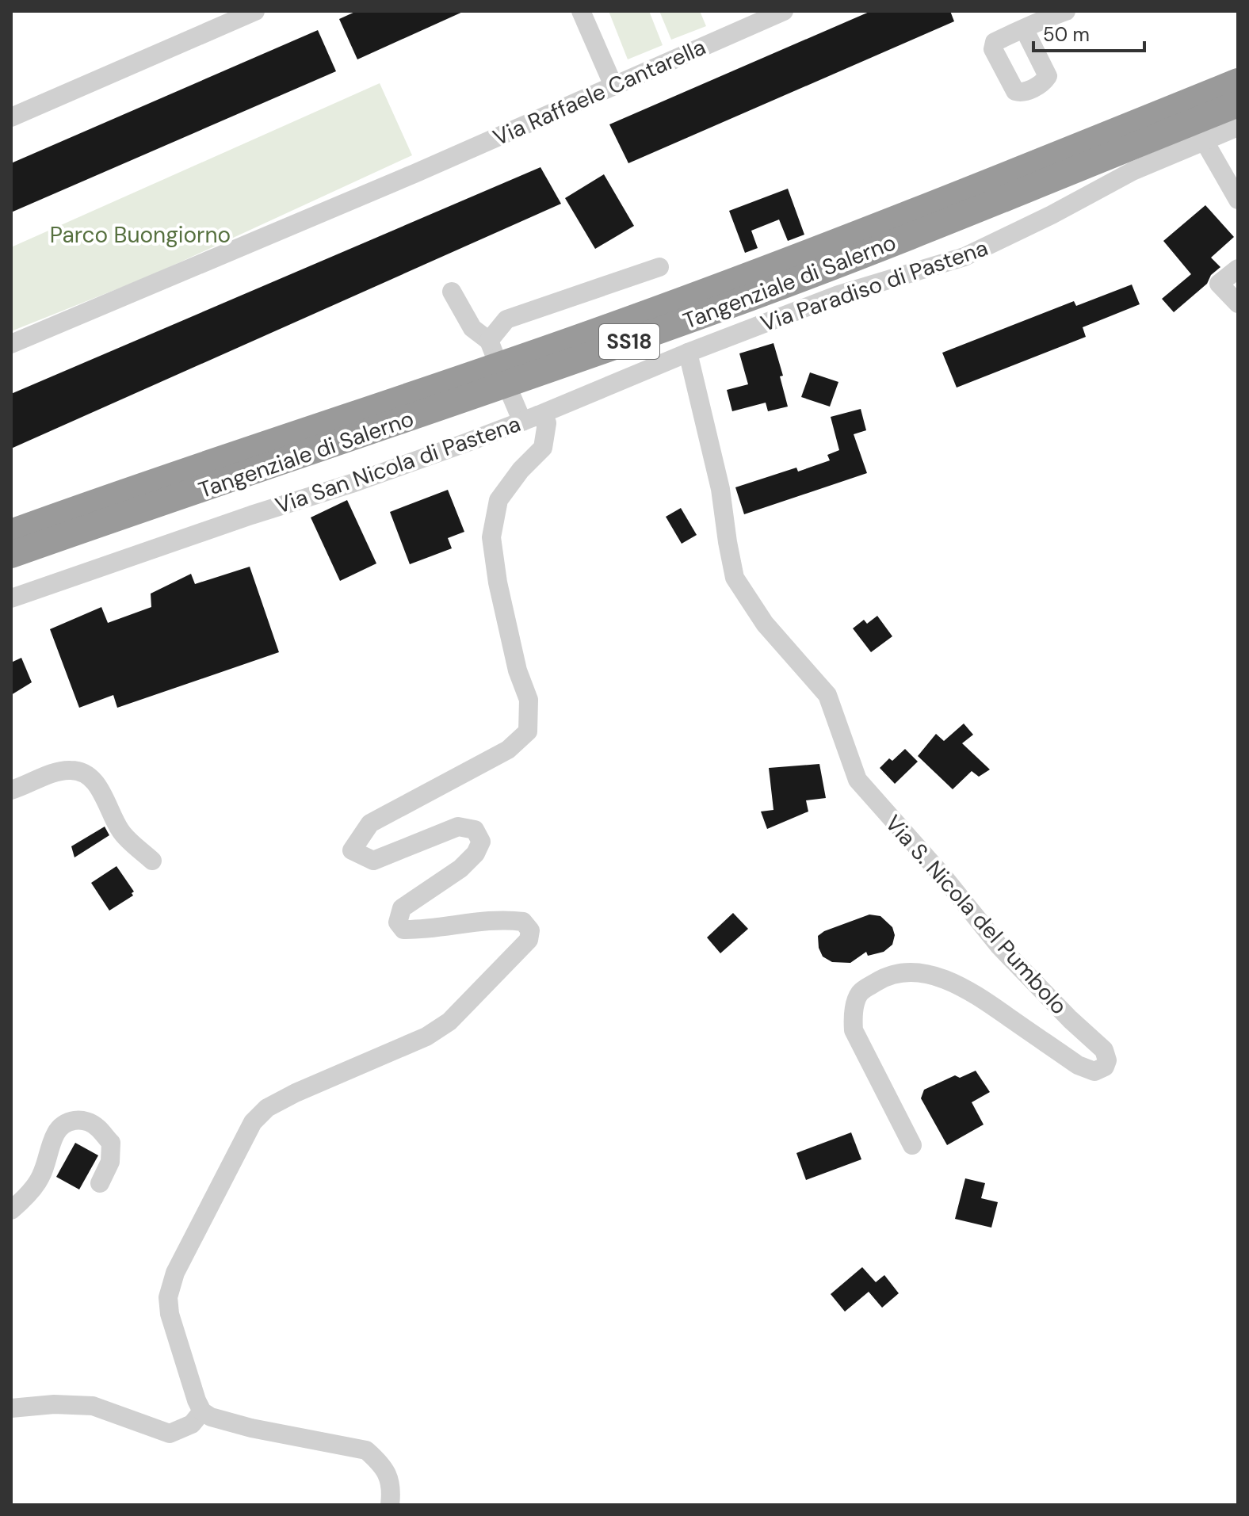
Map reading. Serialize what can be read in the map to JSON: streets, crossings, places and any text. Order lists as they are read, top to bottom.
{
  "streets": {
    "highway": ["Tangenziale di Salerno", "SS18"],
    "street": [
      "Via Raffaele Cantarella",
      "Via Paradiso di Pastena",
      "Via San Nicola di Pastena",
      "Via S. Nicola del Pumbolo"
    ]
  },
  "crossings": [
    ["Via Paradiso di Pastena", "Via San Nicola di Pastena"],
    ["Via Paradiso di Pastena", "Via S. Nicola del Pumbolo"]
  ],
  "parks": ["Parco Buongiorno"],
  "scale_bar": "50 m"
}
